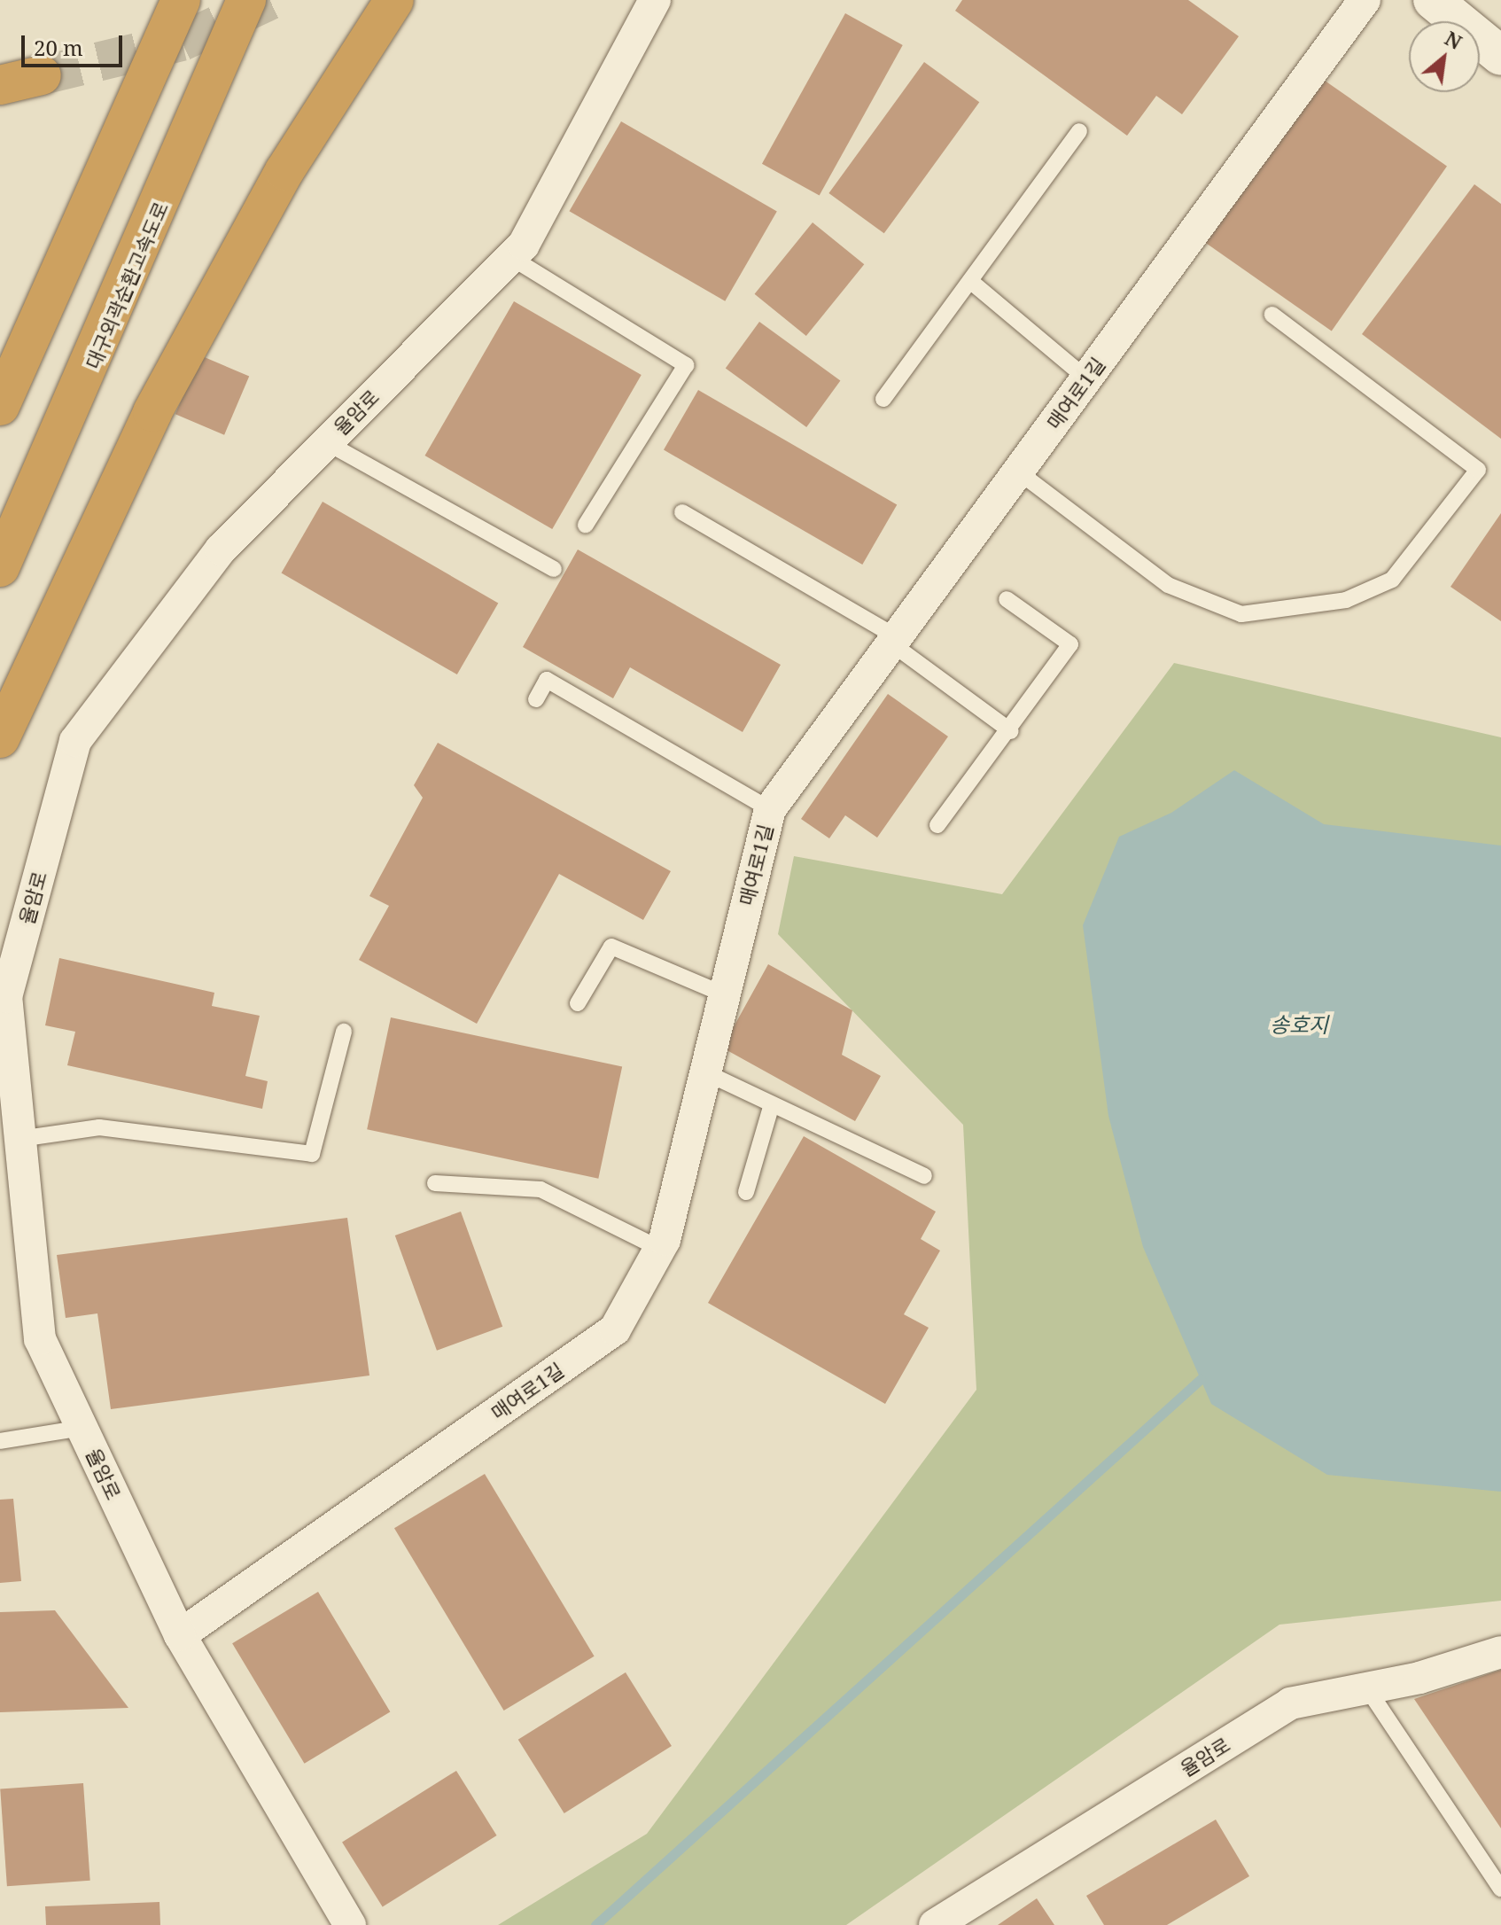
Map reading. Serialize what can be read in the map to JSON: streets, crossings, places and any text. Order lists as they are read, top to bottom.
{
  "streets": {
    "highway": ["대구외곽순환고속도로"],
    "street": ["매여로1길", "율암로"]
  },
  "crossings": [
    ["매여로1길", "율암로"]
  ],
  "water": ["송호지"],
  "scale_bar": "20 m",
  "north": "top right"
}
